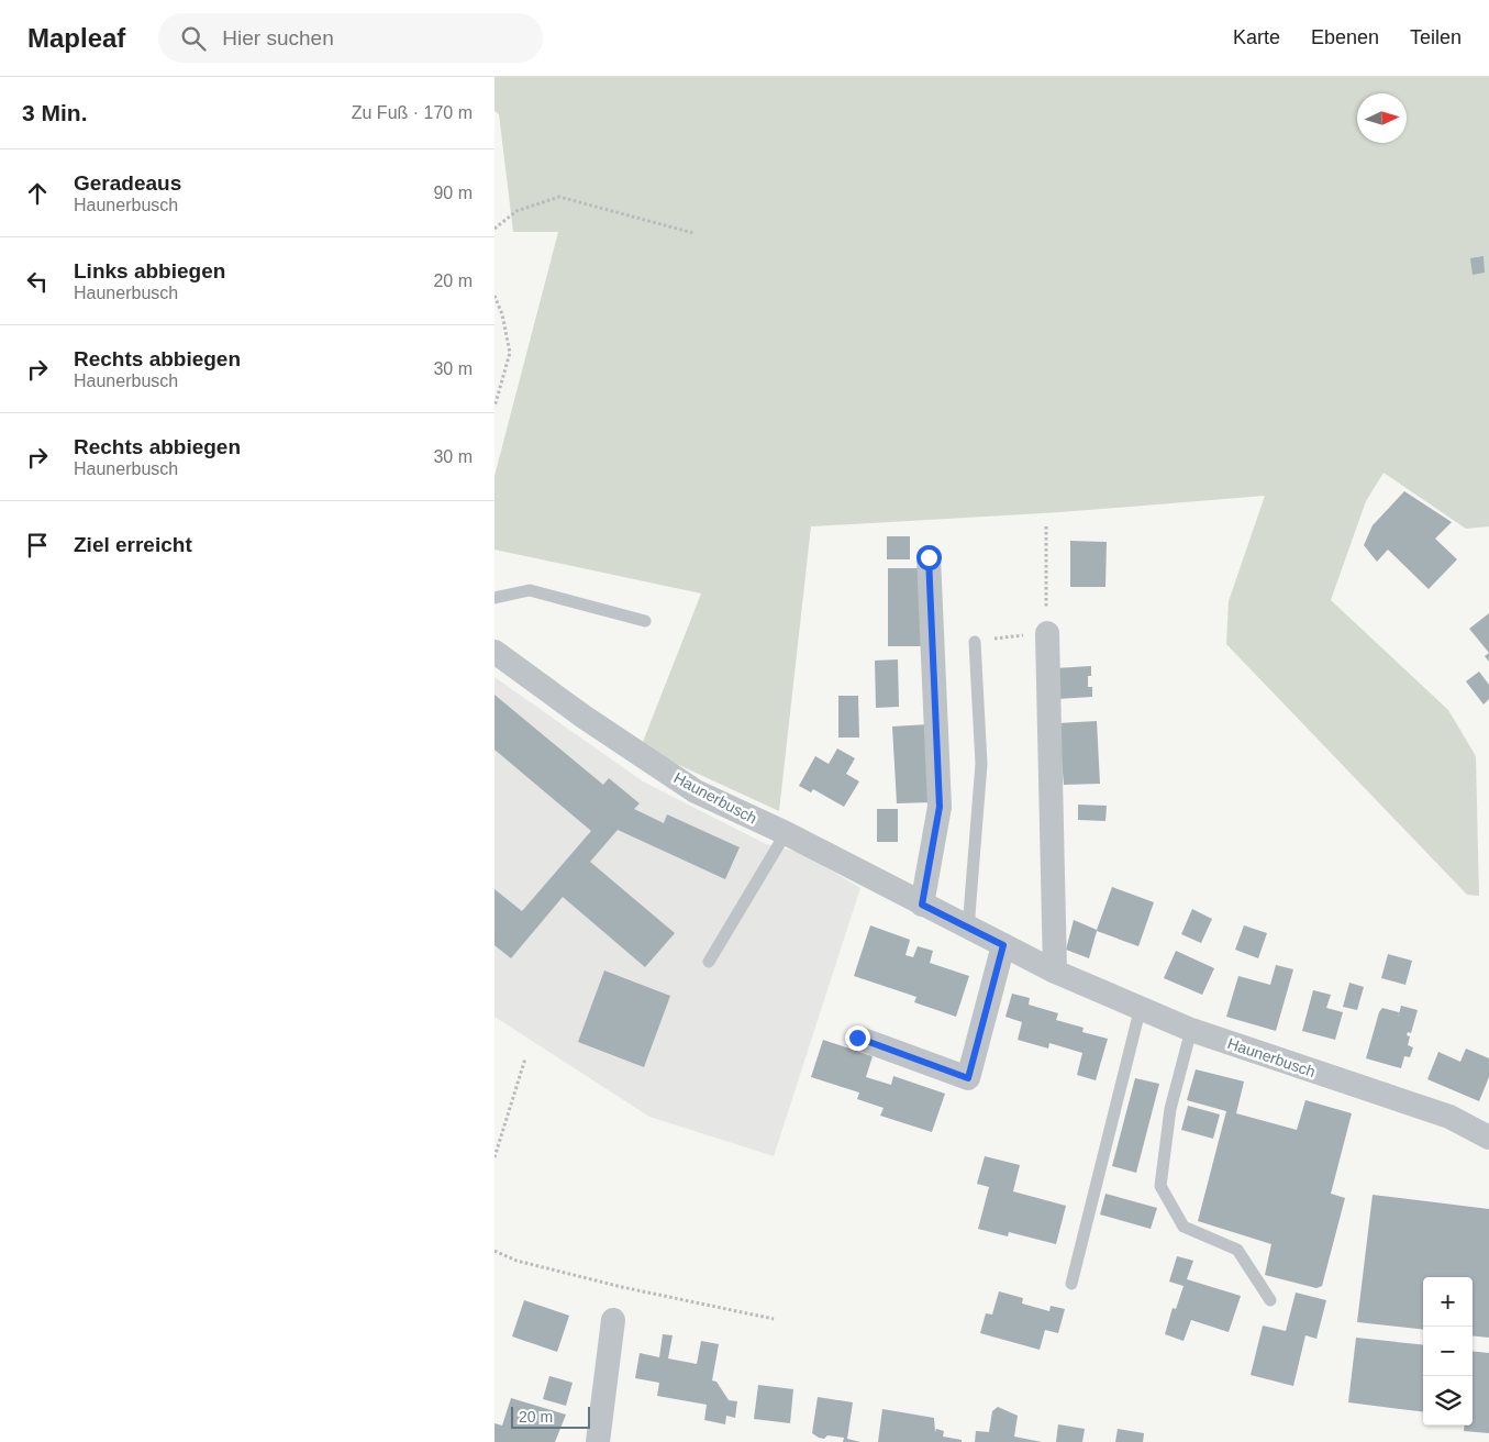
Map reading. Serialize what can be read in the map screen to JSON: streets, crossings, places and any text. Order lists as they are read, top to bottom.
{
  "streets": {
    "street": ["Haunerbusch"]
  },
  "scale_bar": "20 m",
  "north": "right",
  "page": {
    "header": "Mapleaf",
    "search": "Hier suchen",
    "nav": ["Karte", "Ebenen", "Teilen"],
    "heading": ["3 Min.", "Zu Fuß · 170 m"],
    "list": [
      ["Geradeaus", "Haunerbusch", "90 m"],
      ["Links abbiegen", "Haunerbusch", "20 m"],
      ["Rechts abbiegen", "Haunerbusch", "30 m"],
      ["Rechts abbiegen", "Haunerbusch", "30 m"],
      "Ziel erreicht"
    ],
    "map_buttons": ["+", "−"],
    "scale": "20 m"
  }
}
